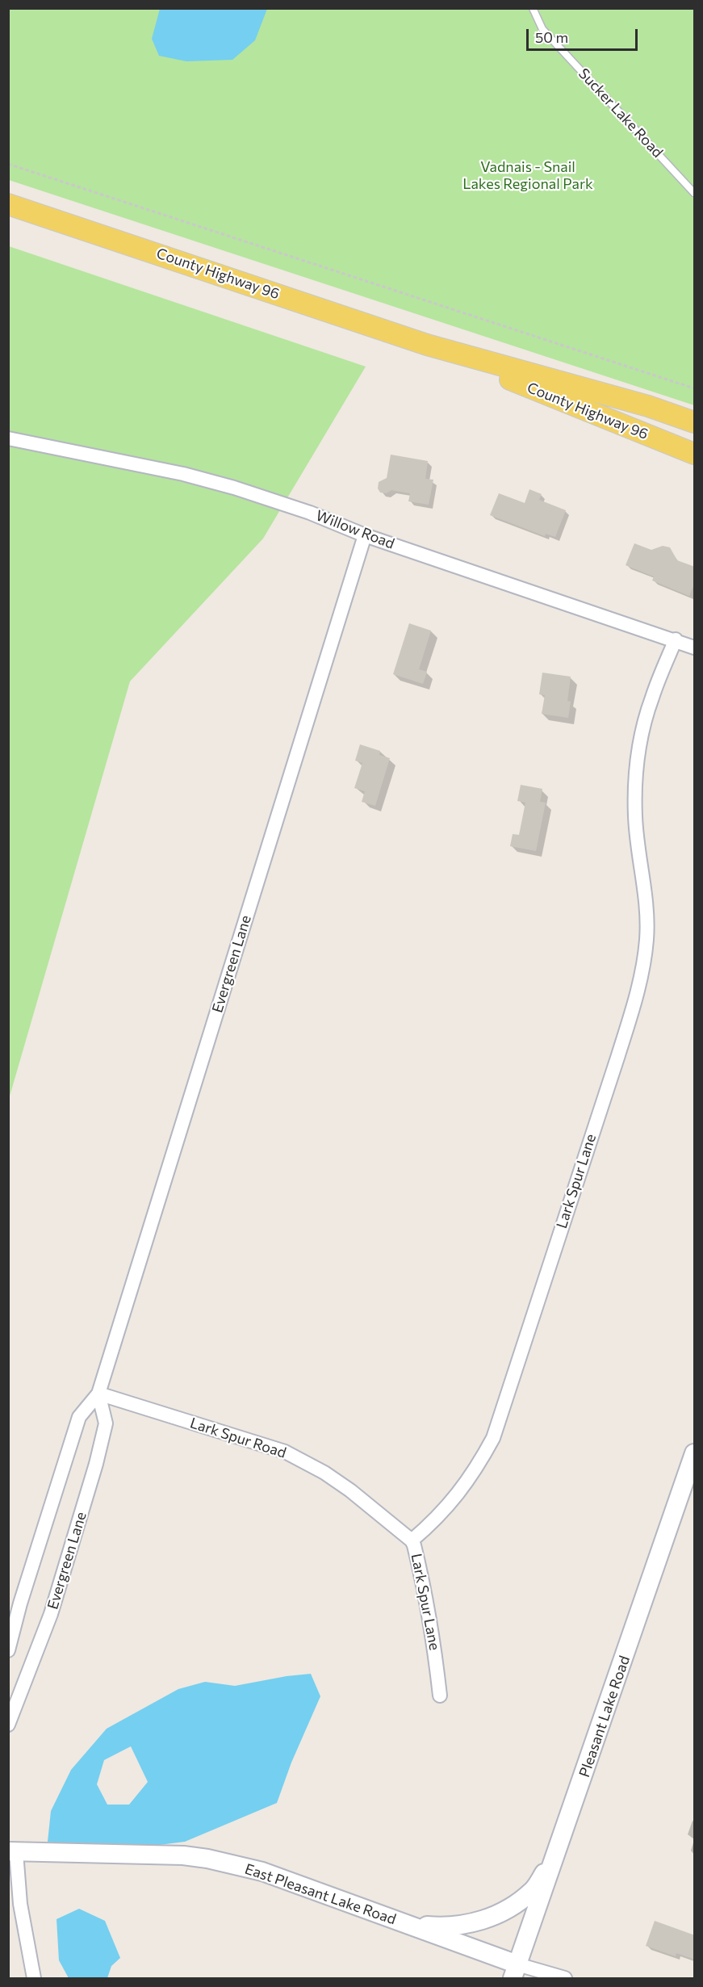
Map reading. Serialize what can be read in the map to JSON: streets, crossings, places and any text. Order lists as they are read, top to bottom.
{
  "streets": {
    "main road": ["County Highway 96"],
    "street": [
      "Willow Road",
      "Evergreen Lane",
      "Lark Spur Lane",
      "Lark Spur Road",
      "Pleasant Lake Road",
      "East Pleasant Lake Road"
    ],
    "lane": ["Sucker Lake Road"]
  },
  "crossings": [
    ["Willow Road", "Evergreen Lane"],
    ["Willow Road", "Lark Spur Lane"],
    ["Evergreen Lane", "Lark Spur Road"],
    ["Lark Spur Lane", "Lark Spur Road"],
    ["Pleasant Lake Road", "East Pleasant Lake Road"]
  ],
  "parks": ["Vadnais - Snail Lakes Regional Park"],
  "scale_bar": "50 m"
}
